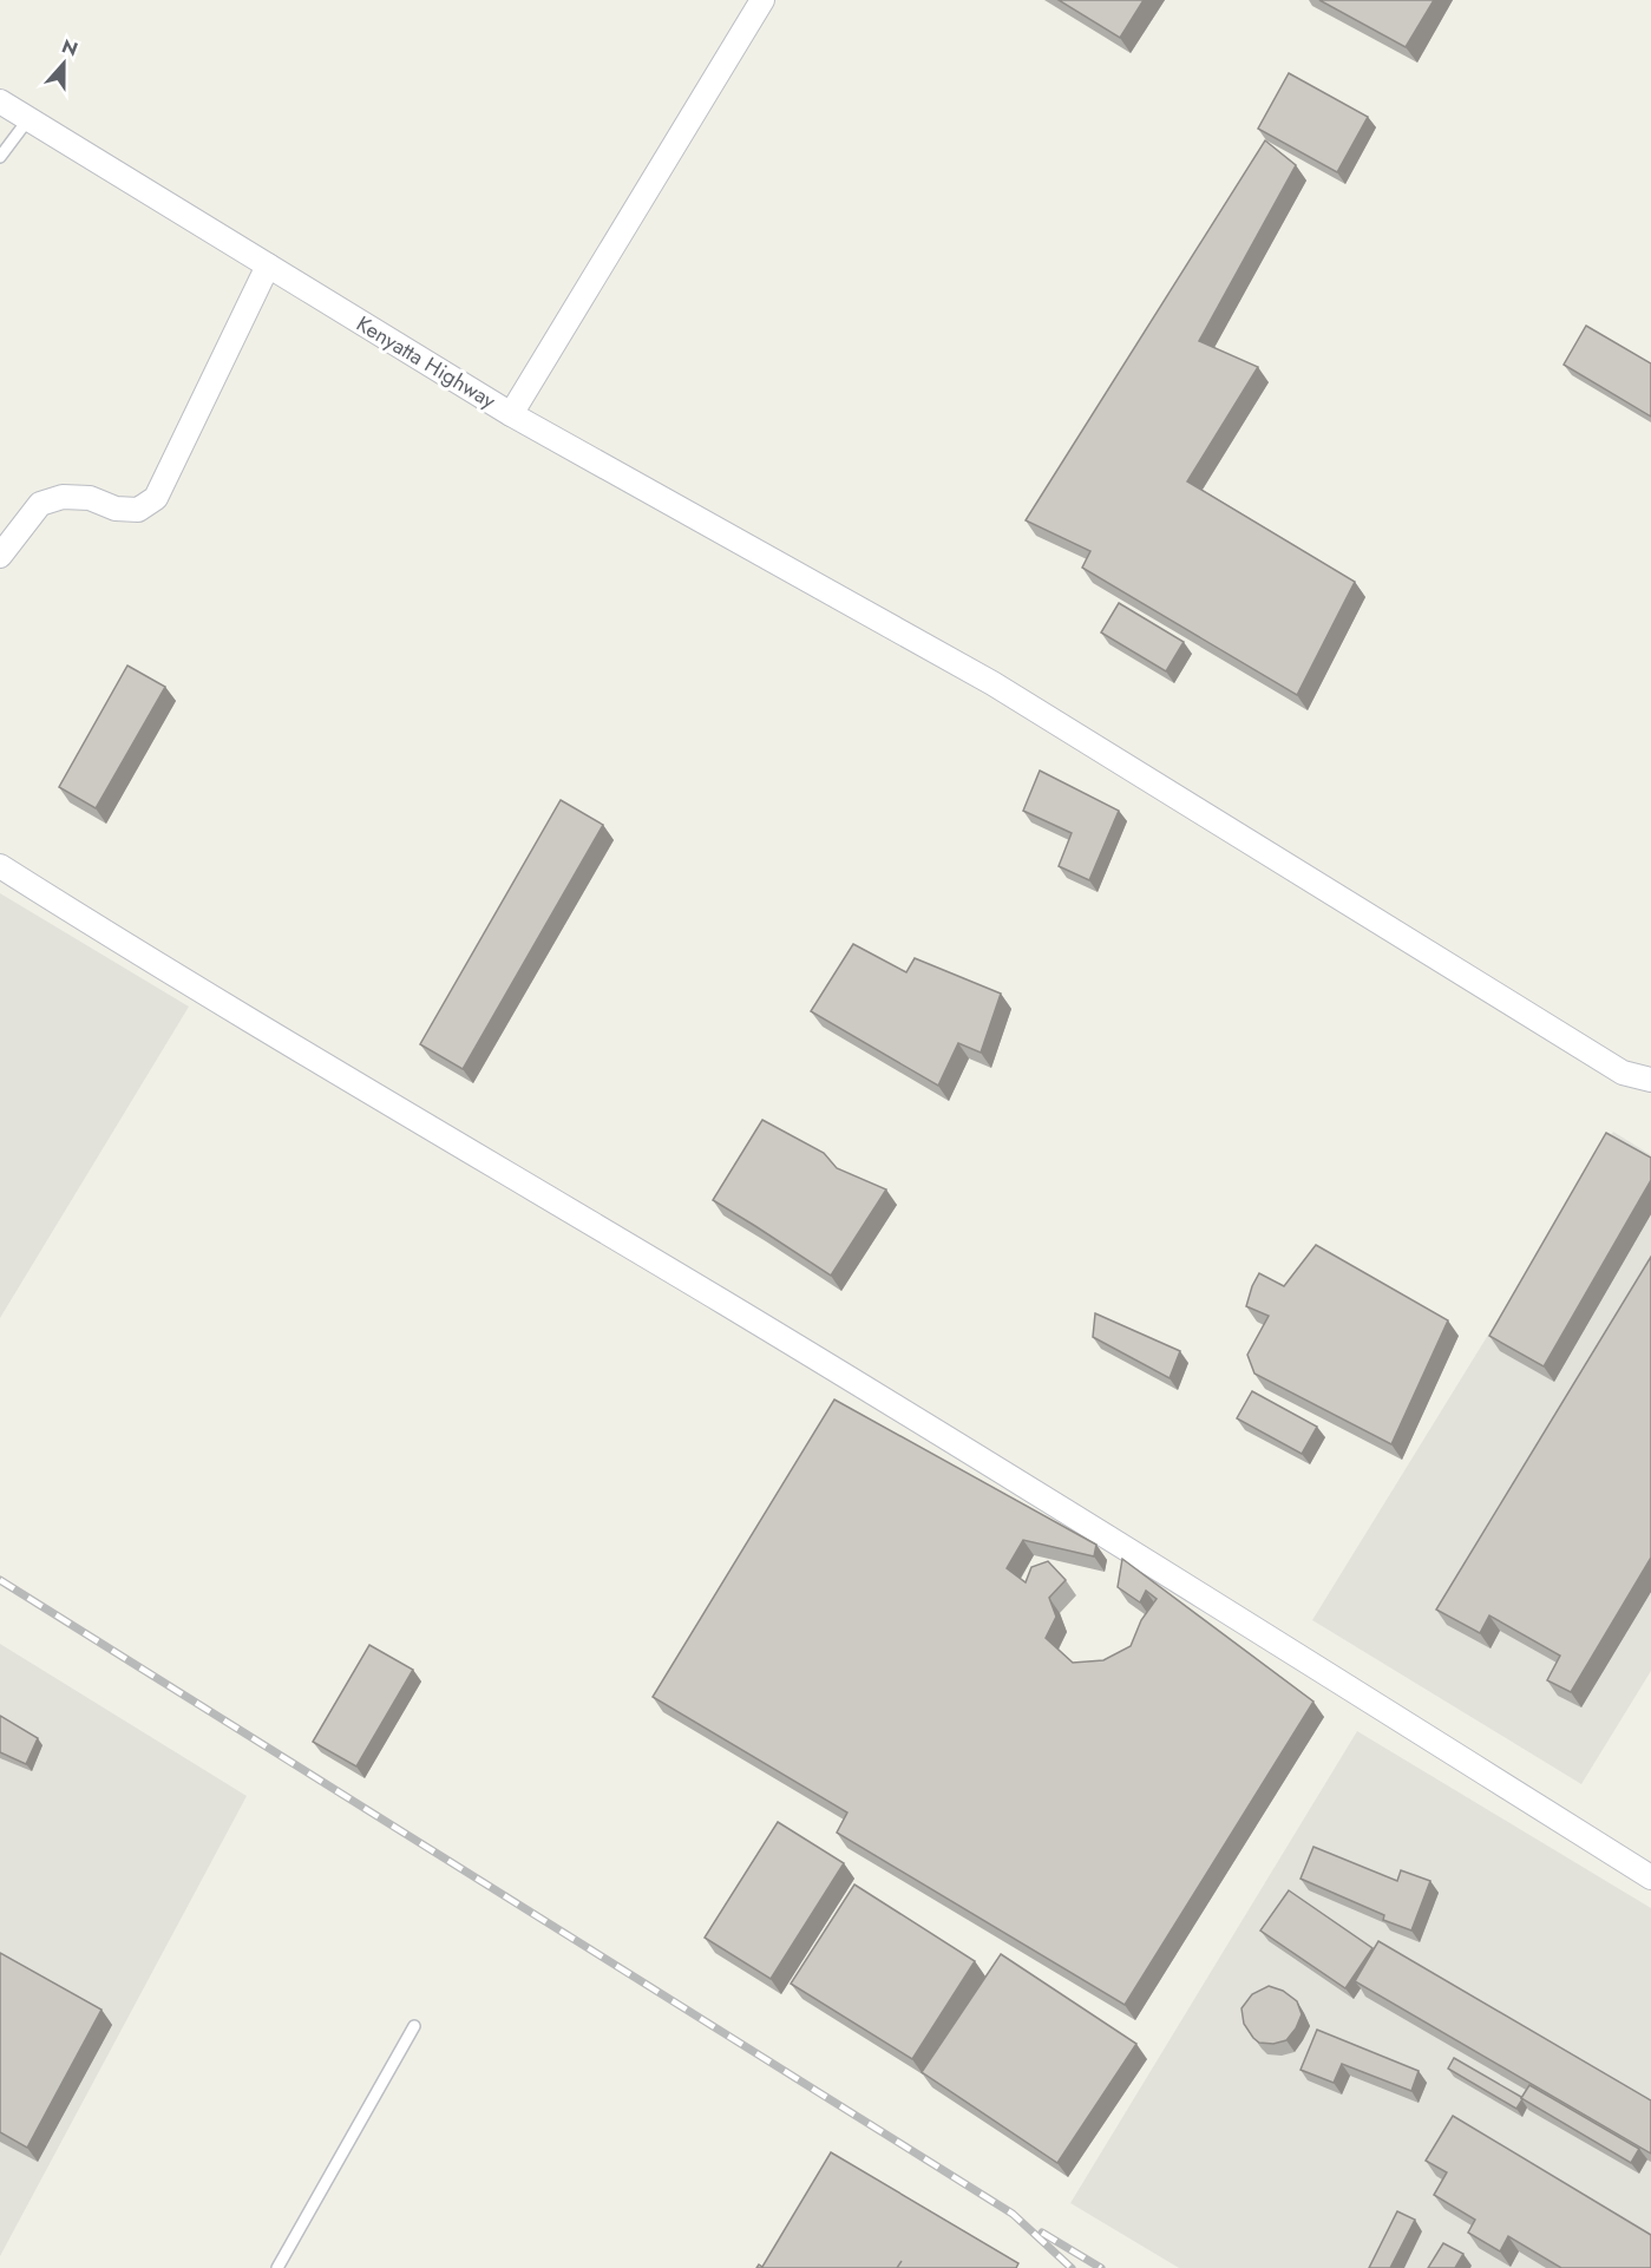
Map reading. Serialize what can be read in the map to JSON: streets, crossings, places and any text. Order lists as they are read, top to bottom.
{
  "streets": {
    "street": ["Kenyatta Highway"]
  },
  "north": "top"
}
